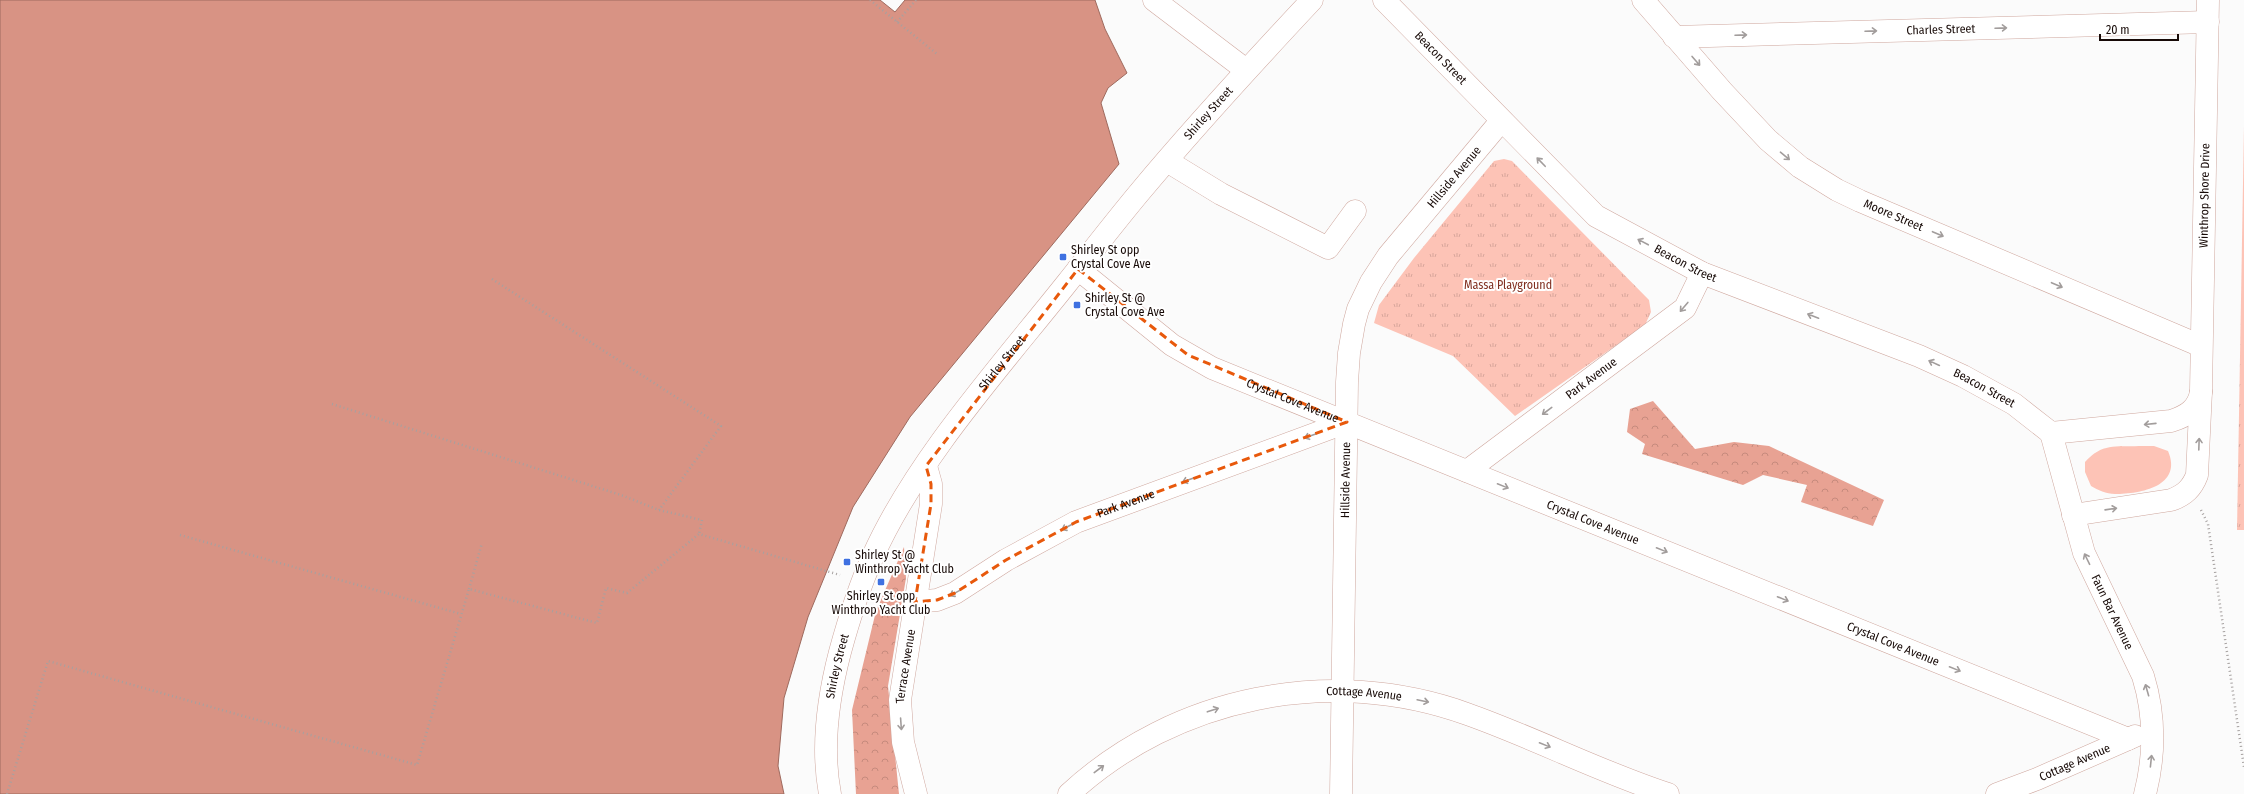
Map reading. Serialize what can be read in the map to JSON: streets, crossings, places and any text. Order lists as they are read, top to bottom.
{
  "streets": {
    "street": [
      "Charles Street",
      "Beacon Street",
      "Shirley Street",
      "Hillside Avenue",
      "Winthrop Shore Drive",
      "Moore Street",
      "Park Avenue",
      "Crystal Cove Avenue",
      "Faun Bar Avenue",
      "Terrace Avenue",
      "Cottage Avenue"
    ]
  },
  "crossings": [
    ["Charles Street", "Winthrop Shore Drive"],
    ["Charles Street", "Moore Street"],
    ["Beacon Street", "Hillside Avenue"],
    ["Beacon Street", "Winthrop Shore Drive"],
    ["Beacon Street", "Park Avenue"],
    ["Beacon Street", "Faun Bar Avenue"],
    ["Shirley Street", "Crystal Cove Avenue"],
    ["Shirley Street", "Terrace Avenue"],
    ["Hillside Avenue", "Park Avenue"],
    ["Hillside Avenue", "Crystal Cove Avenue"],
    ["Hillside Avenue", "Cottage Avenue"],
    ["Winthrop Shore Drive", "Moore Street"],
    ["Winthrop Shore Drive", "Faun Bar Avenue"],
    ["Park Avenue", "Crystal Cove Avenue"],
    ["Park Avenue", "Terrace Avenue"],
    ["Crystal Cove Avenue", "Cottage Avenue"],
    ["Faun Bar Avenue", "Cottage Avenue"]
  ],
  "one_way": [
    "Charles Street",
    "Beacon Street",
    "Moore Street",
    "Park Avenue",
    "Crystal Cove Avenue",
    "Faun Bar Avenue",
    "Terrace Avenue",
    "Cottage Avenue"
  ],
  "parks": ["Massa Playground"],
  "places": {
    "transit": [
      "Shirley St opp Crystal Cove Ave",
      "Shirley St @ Crystal Cove Ave",
      "Shirley St @ Winthrop Yacht Club",
      "Shirley St opp Winthrop Yacht Club"
    ]
  },
  "scale_bar": "20 m"
}
